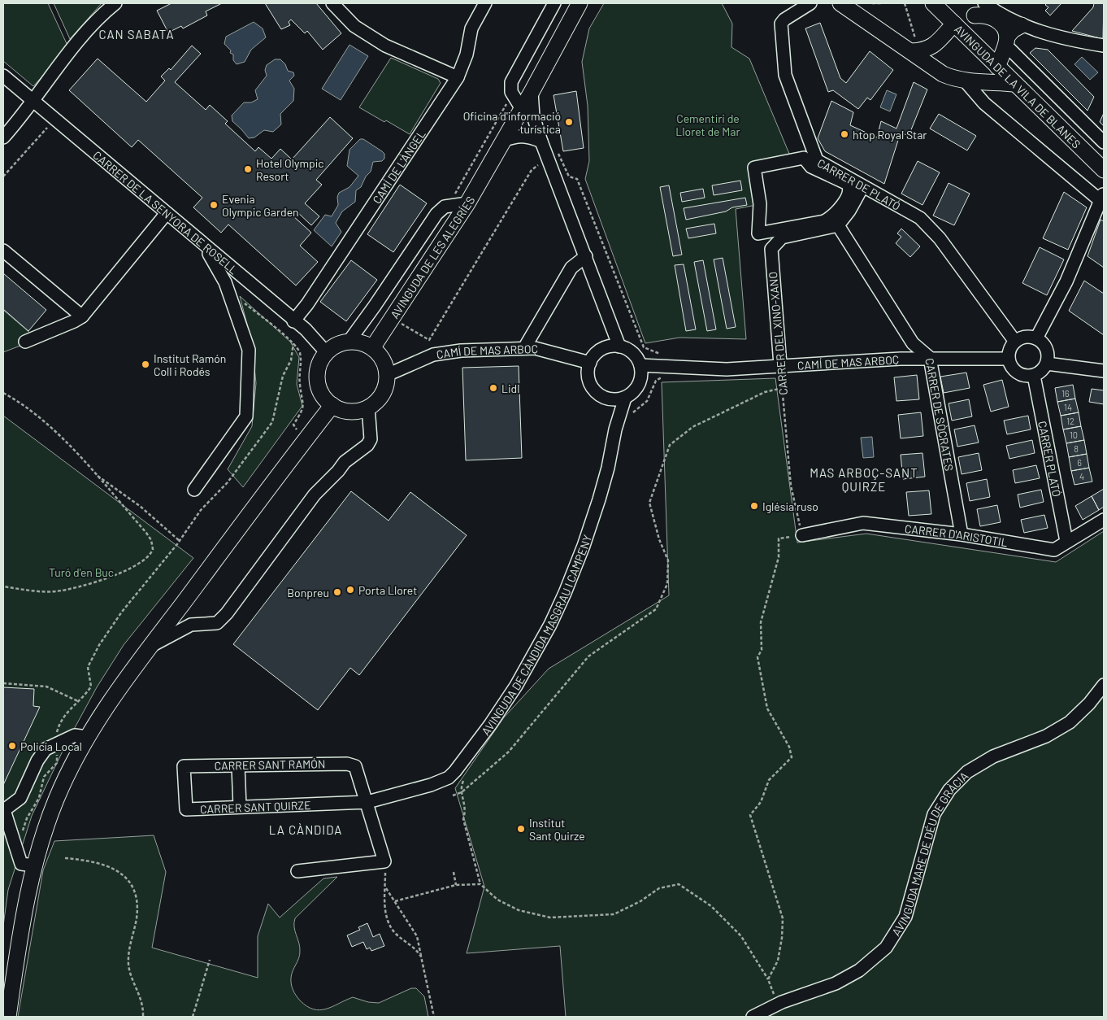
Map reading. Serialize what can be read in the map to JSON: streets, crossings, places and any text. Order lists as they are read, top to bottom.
{
  "streets": {
    "main road": ["AVINGUDA DE LA VILA DE BLANES", "AVINGUDA DE LES ALEGRÍES"],
    "street": [
      "CAMÍ DE L'ÀNGEL",
      "CARRER DE PLATÓ",
      "CARRER DE LA SENYORA DE ROSELL",
      "CARRER DEL XINO-XANO",
      "CAMÍ DE MAS ARBOÇ",
      "CARRER DE SÒCRATES",
      "CARRER PLATÓ",
      "CARRER D'ARISTOTIL",
      "AVINGUDA DE CÀNDIDA MASGRAU I CAMPENY",
      "CARRER SANT RAMÓN",
      "CARRER SANT QUIRZE",
      "AVINGUDA MARE DE DÉU DE GRÀCIA"
    ]
  },
  "crossings": [
    ["CAMÍ DE L'ÀNGEL", "CARRER DE LA SENYORA DE ROSELL"],
    ["CARRER DE PLATÓ", "CAMÍ DE MAS ARBOÇ"],
    ["CARRER DE PLATÓ", "CARRER PLATÓ"],
    ["CARRER DE LA SENYORA DE ROSELL", "AVINGUDA DE LES ALEGRÍES"],
    ["CARRER DE LA SENYORA DE ROSELL", "CAMÍ DE MAS ARBOÇ"],
    ["AVINGUDA DE LES ALEGRÍES", "CAMÍ DE MAS ARBOÇ"],
    ["CARRER DEL XINO-XANO", "CAMÍ DE MAS ARBOÇ"],
    ["CARRER DEL XINO-XANO", "CARRER DE SÒCRATES"],
    ["CARRER DEL XINO-XANO", "CARRER D'ARISTOTIL"],
    ["CAMÍ DE MAS ARBOÇ", "CARRER DE SÒCRATES"],
    ["CAMÍ DE MAS ARBOÇ", "CARRER PLATÓ"],
    ["CAMÍ DE MAS ARBOÇ", "AVINGUDA DE CÀNDIDA MASGRAU I CAMPENY"],
    ["CARRER DE SÒCRATES", "CARRER D'ARISTOTIL"],
    ["CARRER PLATÓ", "CARRER D'ARISTOTIL"],
    ["AVINGUDA DE CÀNDIDA MASGRAU I CAMPENY", "CARRER SANT RAMÓN"],
    ["AVINGUDA DE CÀNDIDA MASGRAU I CAMPENY", "CARRER SANT QUIRZE"],
    ["CARRER SANT RAMÓN", "CARRER SANT QUIRZE"]
  ],
  "districts": ["CAN SABATA", "MAS ARBOÇ-SANT QUIRZE", "LA CÀNDIDA"],
  "parks": ["Cementiri de Lloret de Mar", "Turó d'en Buc"],
  "places": [
    "Oficina d'informació turística",
    "htop Royal Star",
    "Hotel Olympic Resort",
    "Evenia Olympic Garden",
    "Institut Ramón Coll i Rodés",
    "Lidl",
    "Iglésia ruso",
    "Porta Lloret",
    "Bonpreu",
    "Policía Local",
    "Institut Sant Quirze"
  ],
  "house_numbers": [
    "16",
    "14",
    "12",
    "10",
    "8",
    "6",
    "4"
  ]
}
